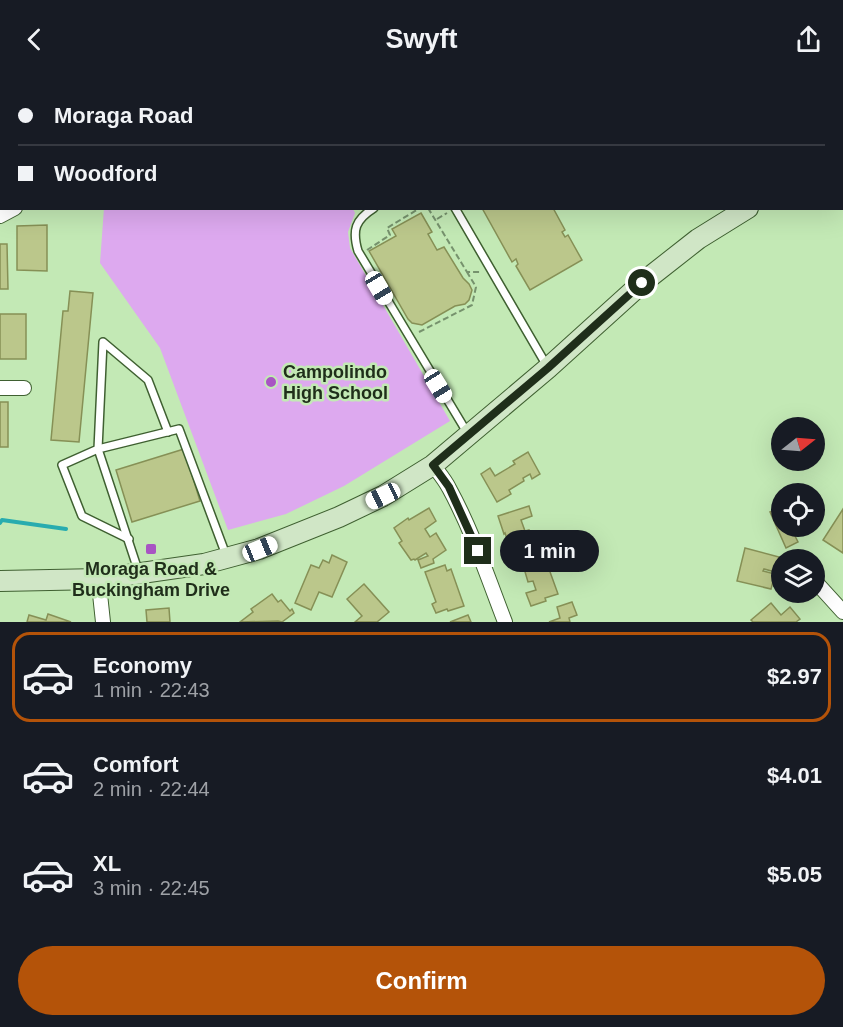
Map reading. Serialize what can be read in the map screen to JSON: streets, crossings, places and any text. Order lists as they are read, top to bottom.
{
  "places": {
    "other": ["Campolindo High School"],
    "transit": ["Moraga Road & Buckingham Drive"]
  },
  "north": "right",
  "page": {
    "header": "Swyft",
    "banner": ["Moraga Road", "Woodford"],
    "bubble": "1 min",
    "list": [
      {
        "name": "Economy",
        "note": "1 min · 22:43",
        "value": "$2.97"
      },
      {
        "name": "Comfort",
        "note": "2 min · 22:44",
        "value": "$4.01"
      },
      {
        "name": "XL",
        "note": "3 min · 22:45",
        "value": "$5.05"
      }
    ],
    "buttons": "Confirm"
  }
}
